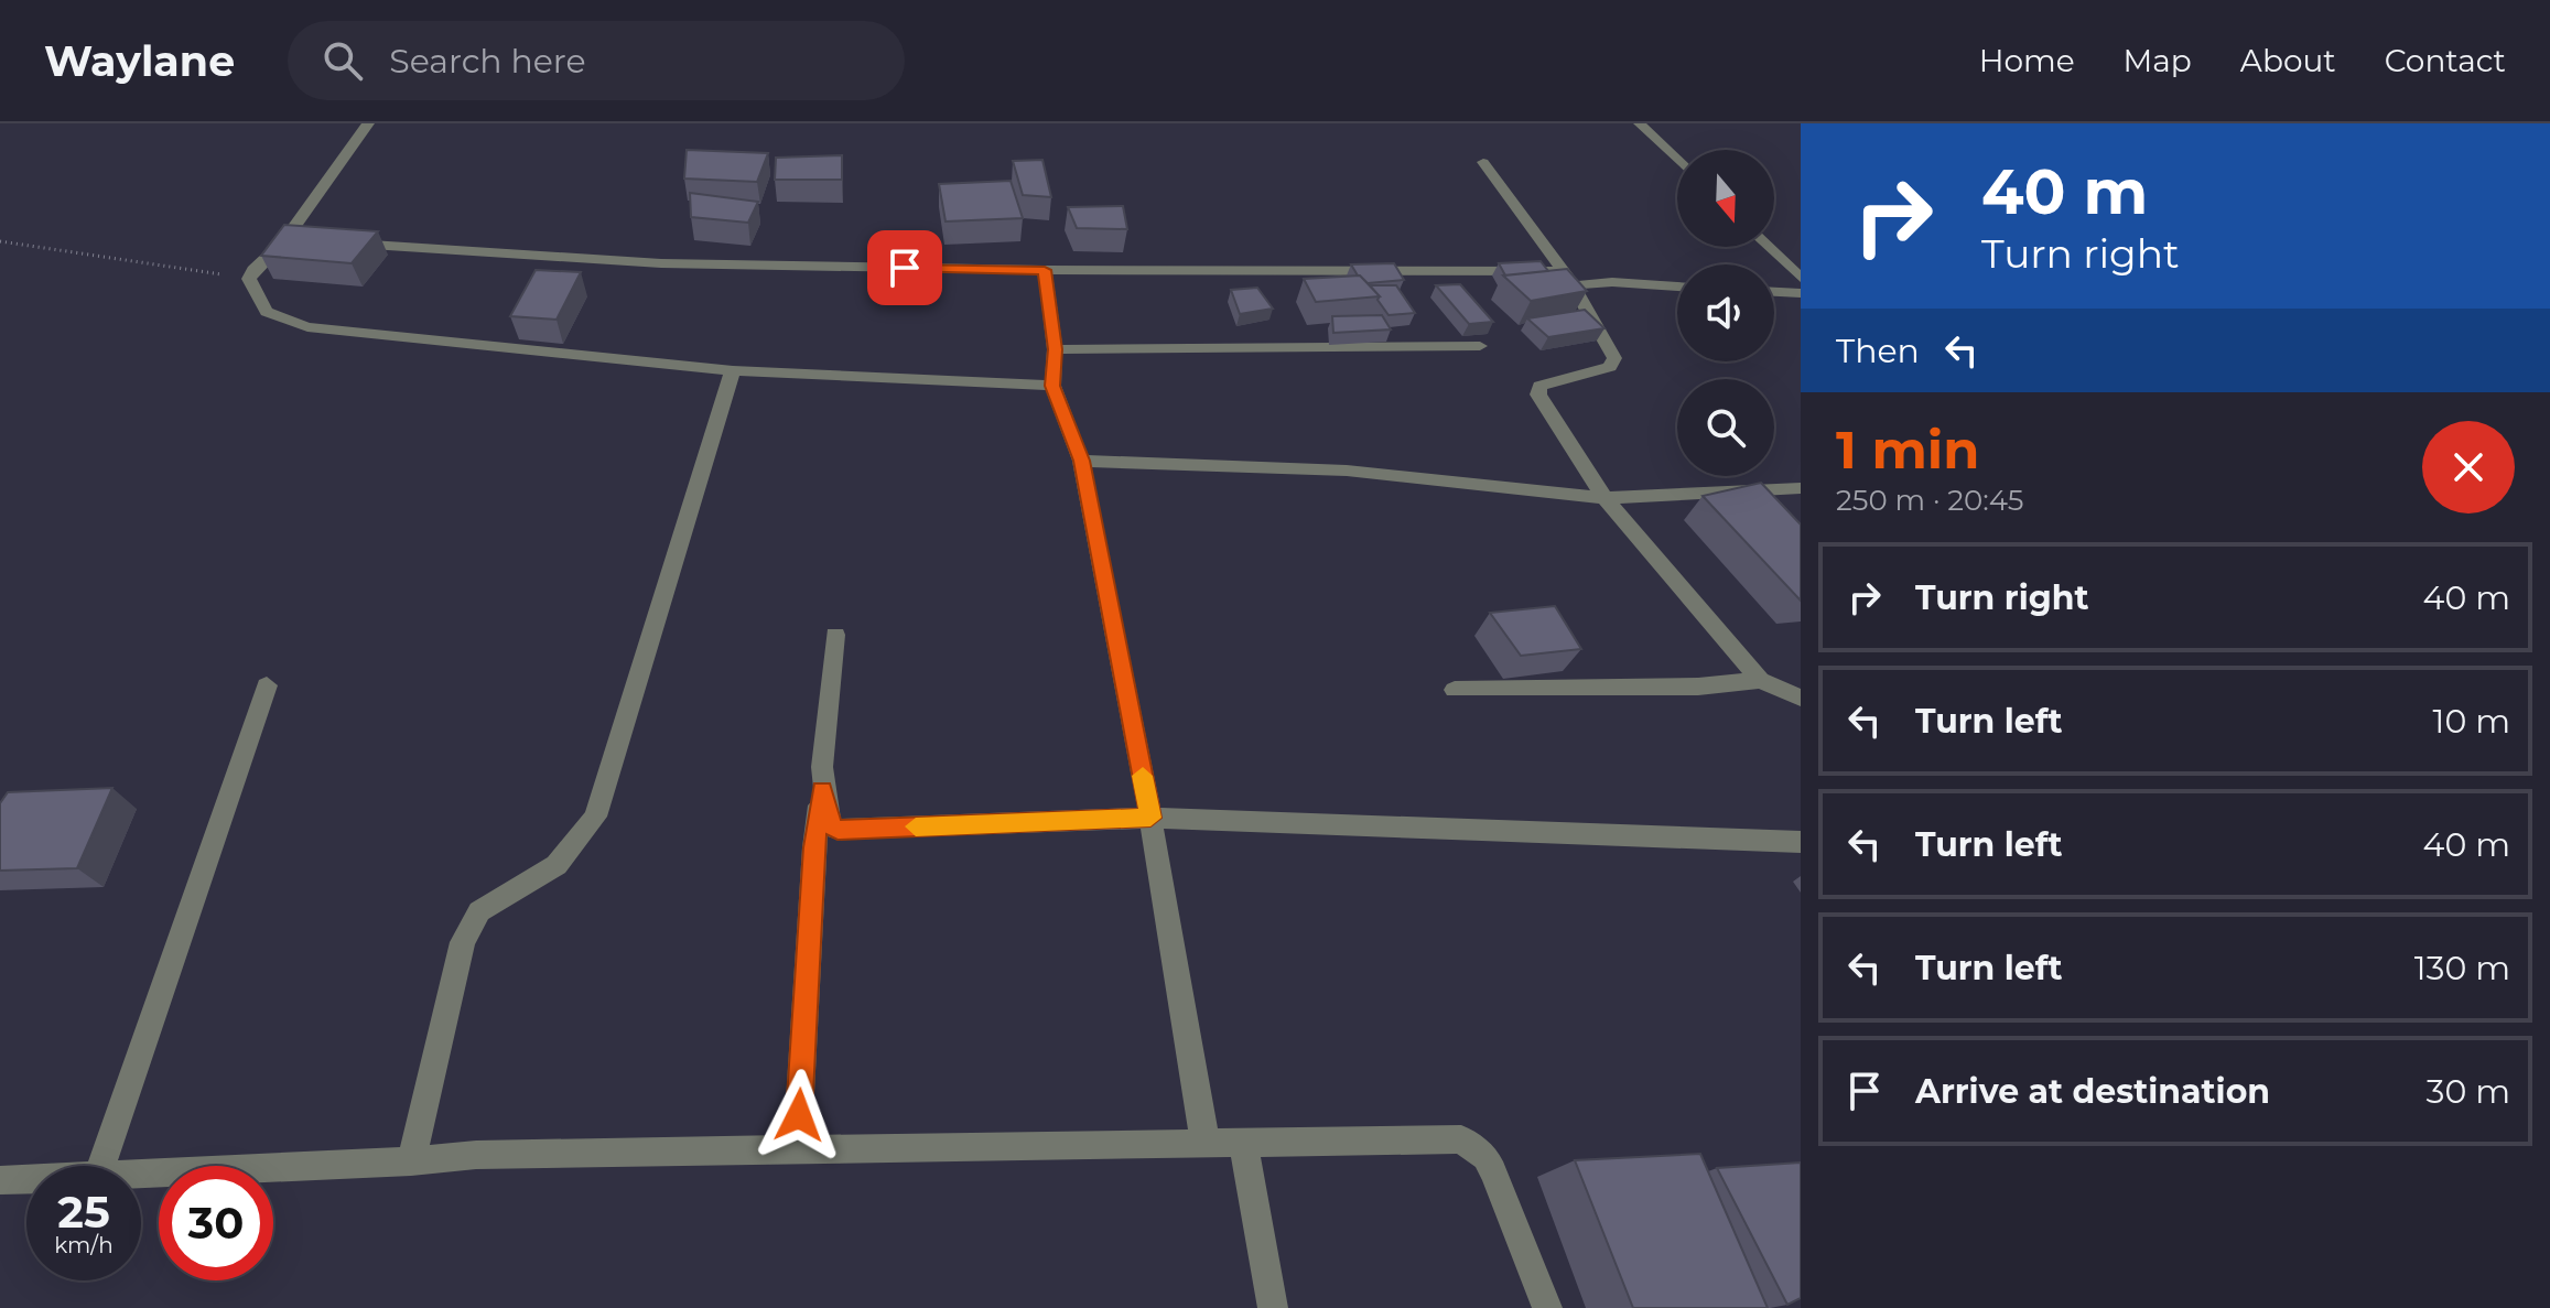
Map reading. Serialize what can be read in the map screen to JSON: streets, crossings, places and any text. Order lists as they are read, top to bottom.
{
  "north": "bottom",
  "page": {
    "header": "Waylane",
    "search": "Search here",
    "nav": [
      "Home",
      "Map",
      "About",
      "Contact"
    ],
    "turn": ["40 m", "Turn right"],
    "then": "Then",
    "heading": ["1 min", "250 m · 20:45"],
    "list": [
      {
        "name": "Turn right",
        "value": "40 m"
      },
      {
        "name": "Turn left",
        "value": "10 m"
      },
      {
        "name": "Turn left",
        "value": "40 m"
      },
      {
        "name": "Turn left",
        "value": "130 m"
      },
      {
        "name": "Arrive at destination",
        "value": "30 m"
      }
    ],
    "speed": "25 km/h",
    "limit": "30"
  }
}
